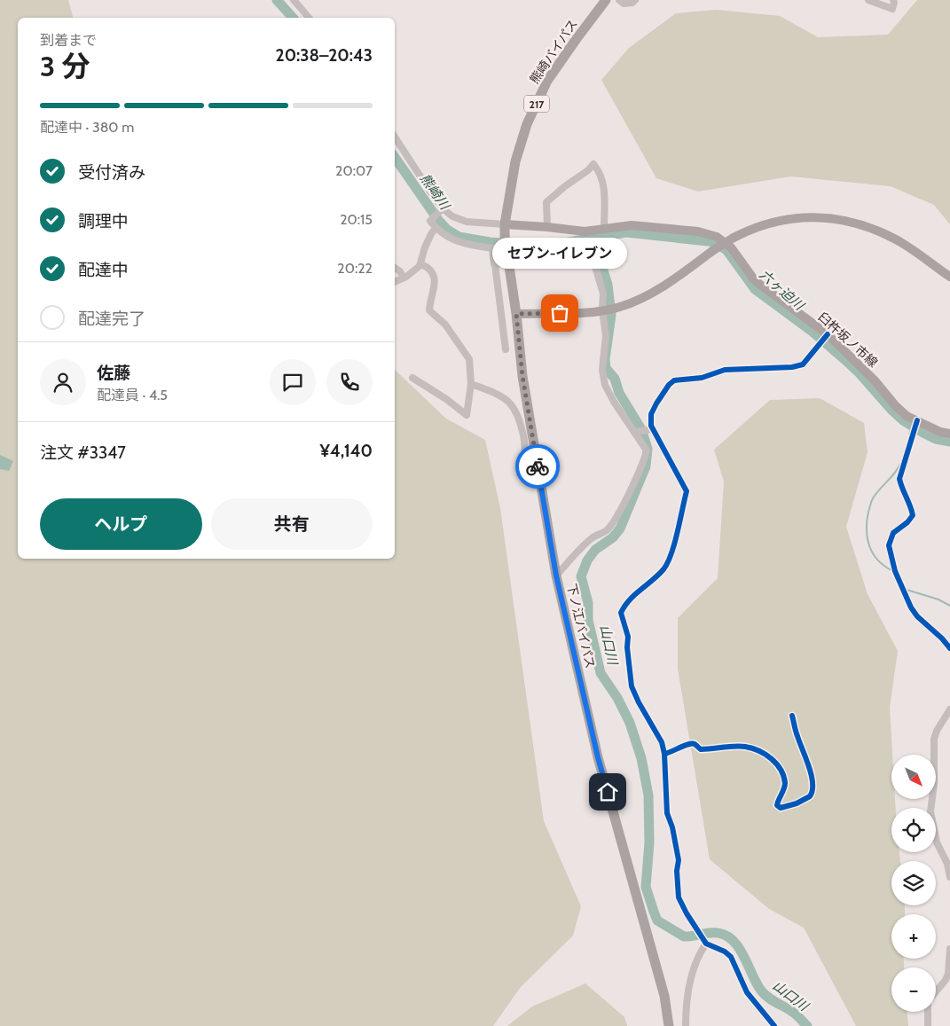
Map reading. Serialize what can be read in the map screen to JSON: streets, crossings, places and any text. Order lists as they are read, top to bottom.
{
  "streets": {
    "highway": ["熊崎バイパス", "217", "下ノ江バイパス"],
    "main road": ["臼杵坂ノ市線"]
  },
  "crossings": [
    ["熊崎バイパス", "臼杵坂ノ市線"],
    ["熊崎バイパス", "下ノ江バイパス"],
    ["臼杵坂ノ市線", "下ノ江バイパス"]
  ],
  "water": ["熊崎川", "六ヶ迫川", "山口川"],
  "places": ["セブン-イレブン"],
  "north": "bottom right",
  "page": {
    "heading": ["3 分", "到着まで", "20:38–20:43"],
    "panel": [
      "佐藤",
      "配達員 · 4.5",
      "注文 #3347",
      "¥4,140"
    ],
    "bar": "配達中 · 380 m",
    "list": [
      ["受付済み", "20:07"],
      ["調理中", "20:15"],
      ["配達中", "20:22"],
      "配達完了"
    ],
    "bubble": "セブン-イレブン",
    "buttons": ["ヘルプ", "共有"],
    "map_buttons": ["+", "−"]
  }
}
